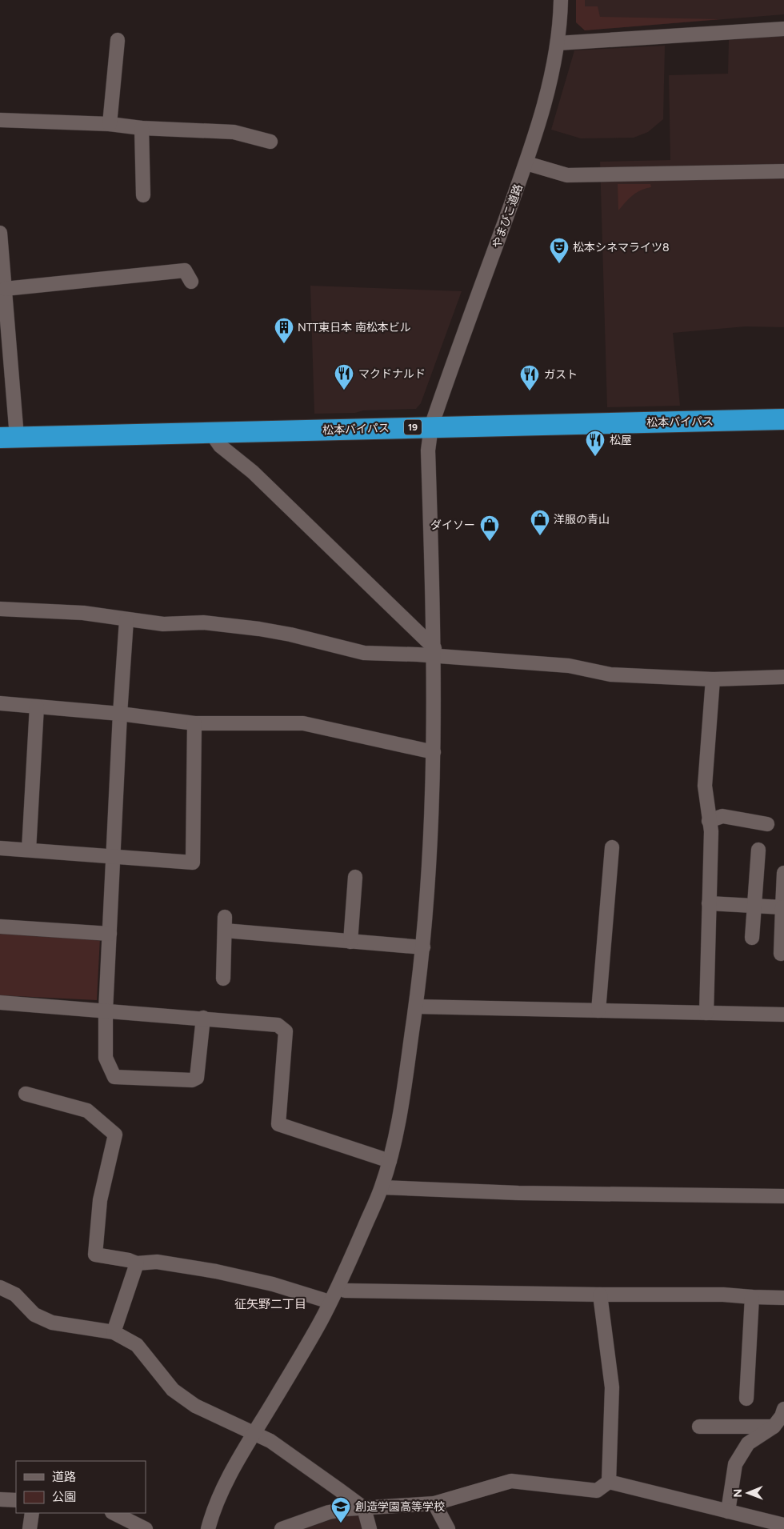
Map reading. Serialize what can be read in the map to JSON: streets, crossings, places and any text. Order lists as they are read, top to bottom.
{
  "streets": {
    "highway": ["松本バイパス", "19"],
    "street": ["やまびこ道路"]
  },
  "crossings": [
    ["やまびこ道路", "松本バイパス"]
  ],
  "districts": ["征矢野二丁目"],
  "places": {
    "theatre": ["松本シネマライツ8"],
    "building": ["NTT東日本 南松本ビル"],
    "restaurant": ["マクドナルド", "ガスト", "松屋"],
    "shop": ["洋服の青山", "ダイソー"],
    "school or university": ["創造学園高等学校"]
  },
  "legend": ["道路", "公園"],
  "north": "left"
}
